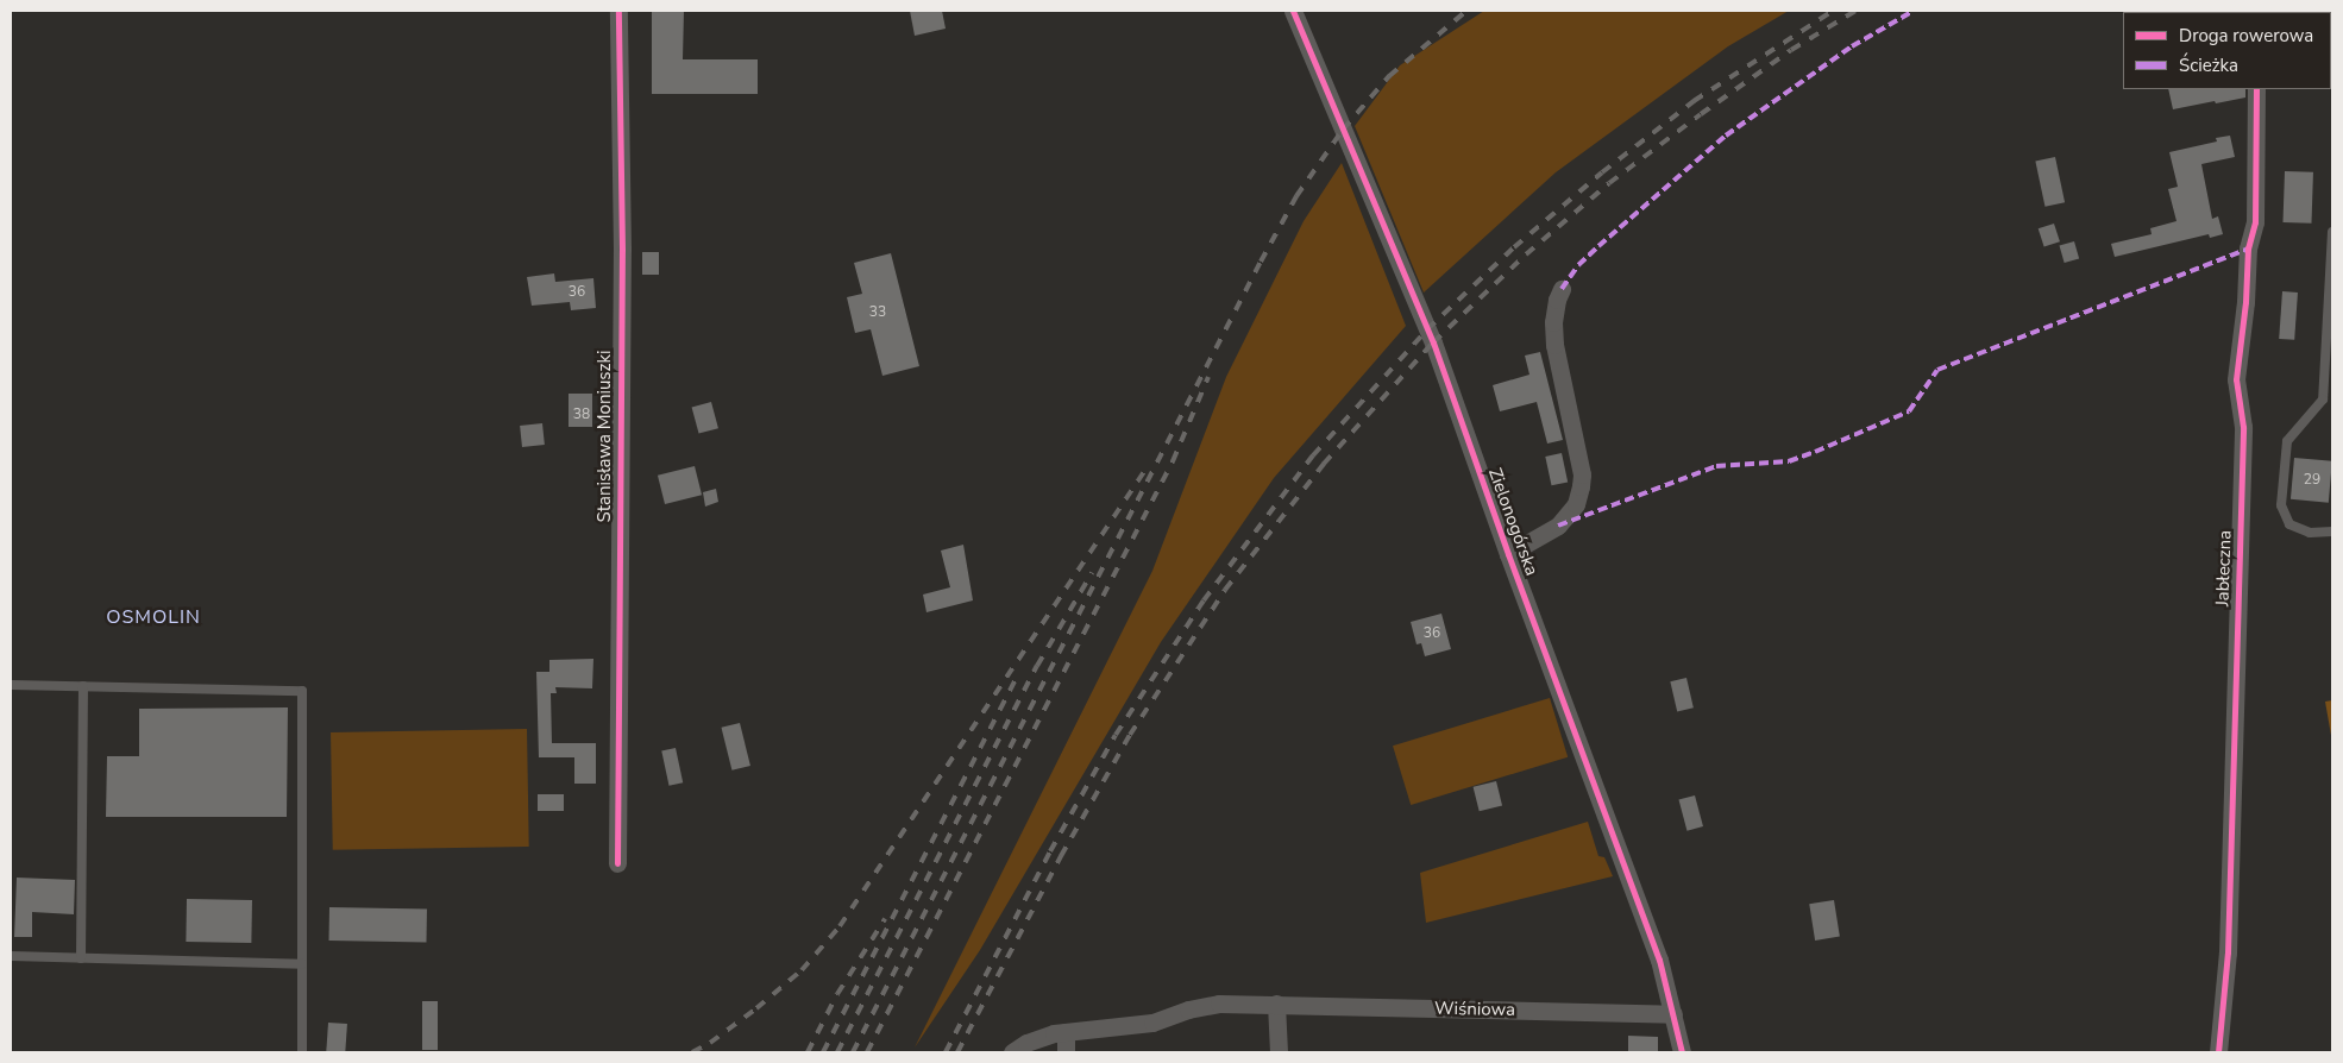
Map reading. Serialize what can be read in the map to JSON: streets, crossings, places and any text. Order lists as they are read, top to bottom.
{
  "streets": {
    "street": [
      "Stanisława Moniuszki",
      "Zielonogórska",
      "Jabłeczna",
      "Wiśniowa"
    ]
  },
  "crossings": [
    ["Zielonogórska", "Wiśniowa"]
  ],
  "districts": ["OSMOLIN"],
  "house_numbers": [
    "36",
    "33",
    "38",
    "29",
    "36"
  ],
  "legend": ["Droga rowerowa", "Ścieżka"]
}
